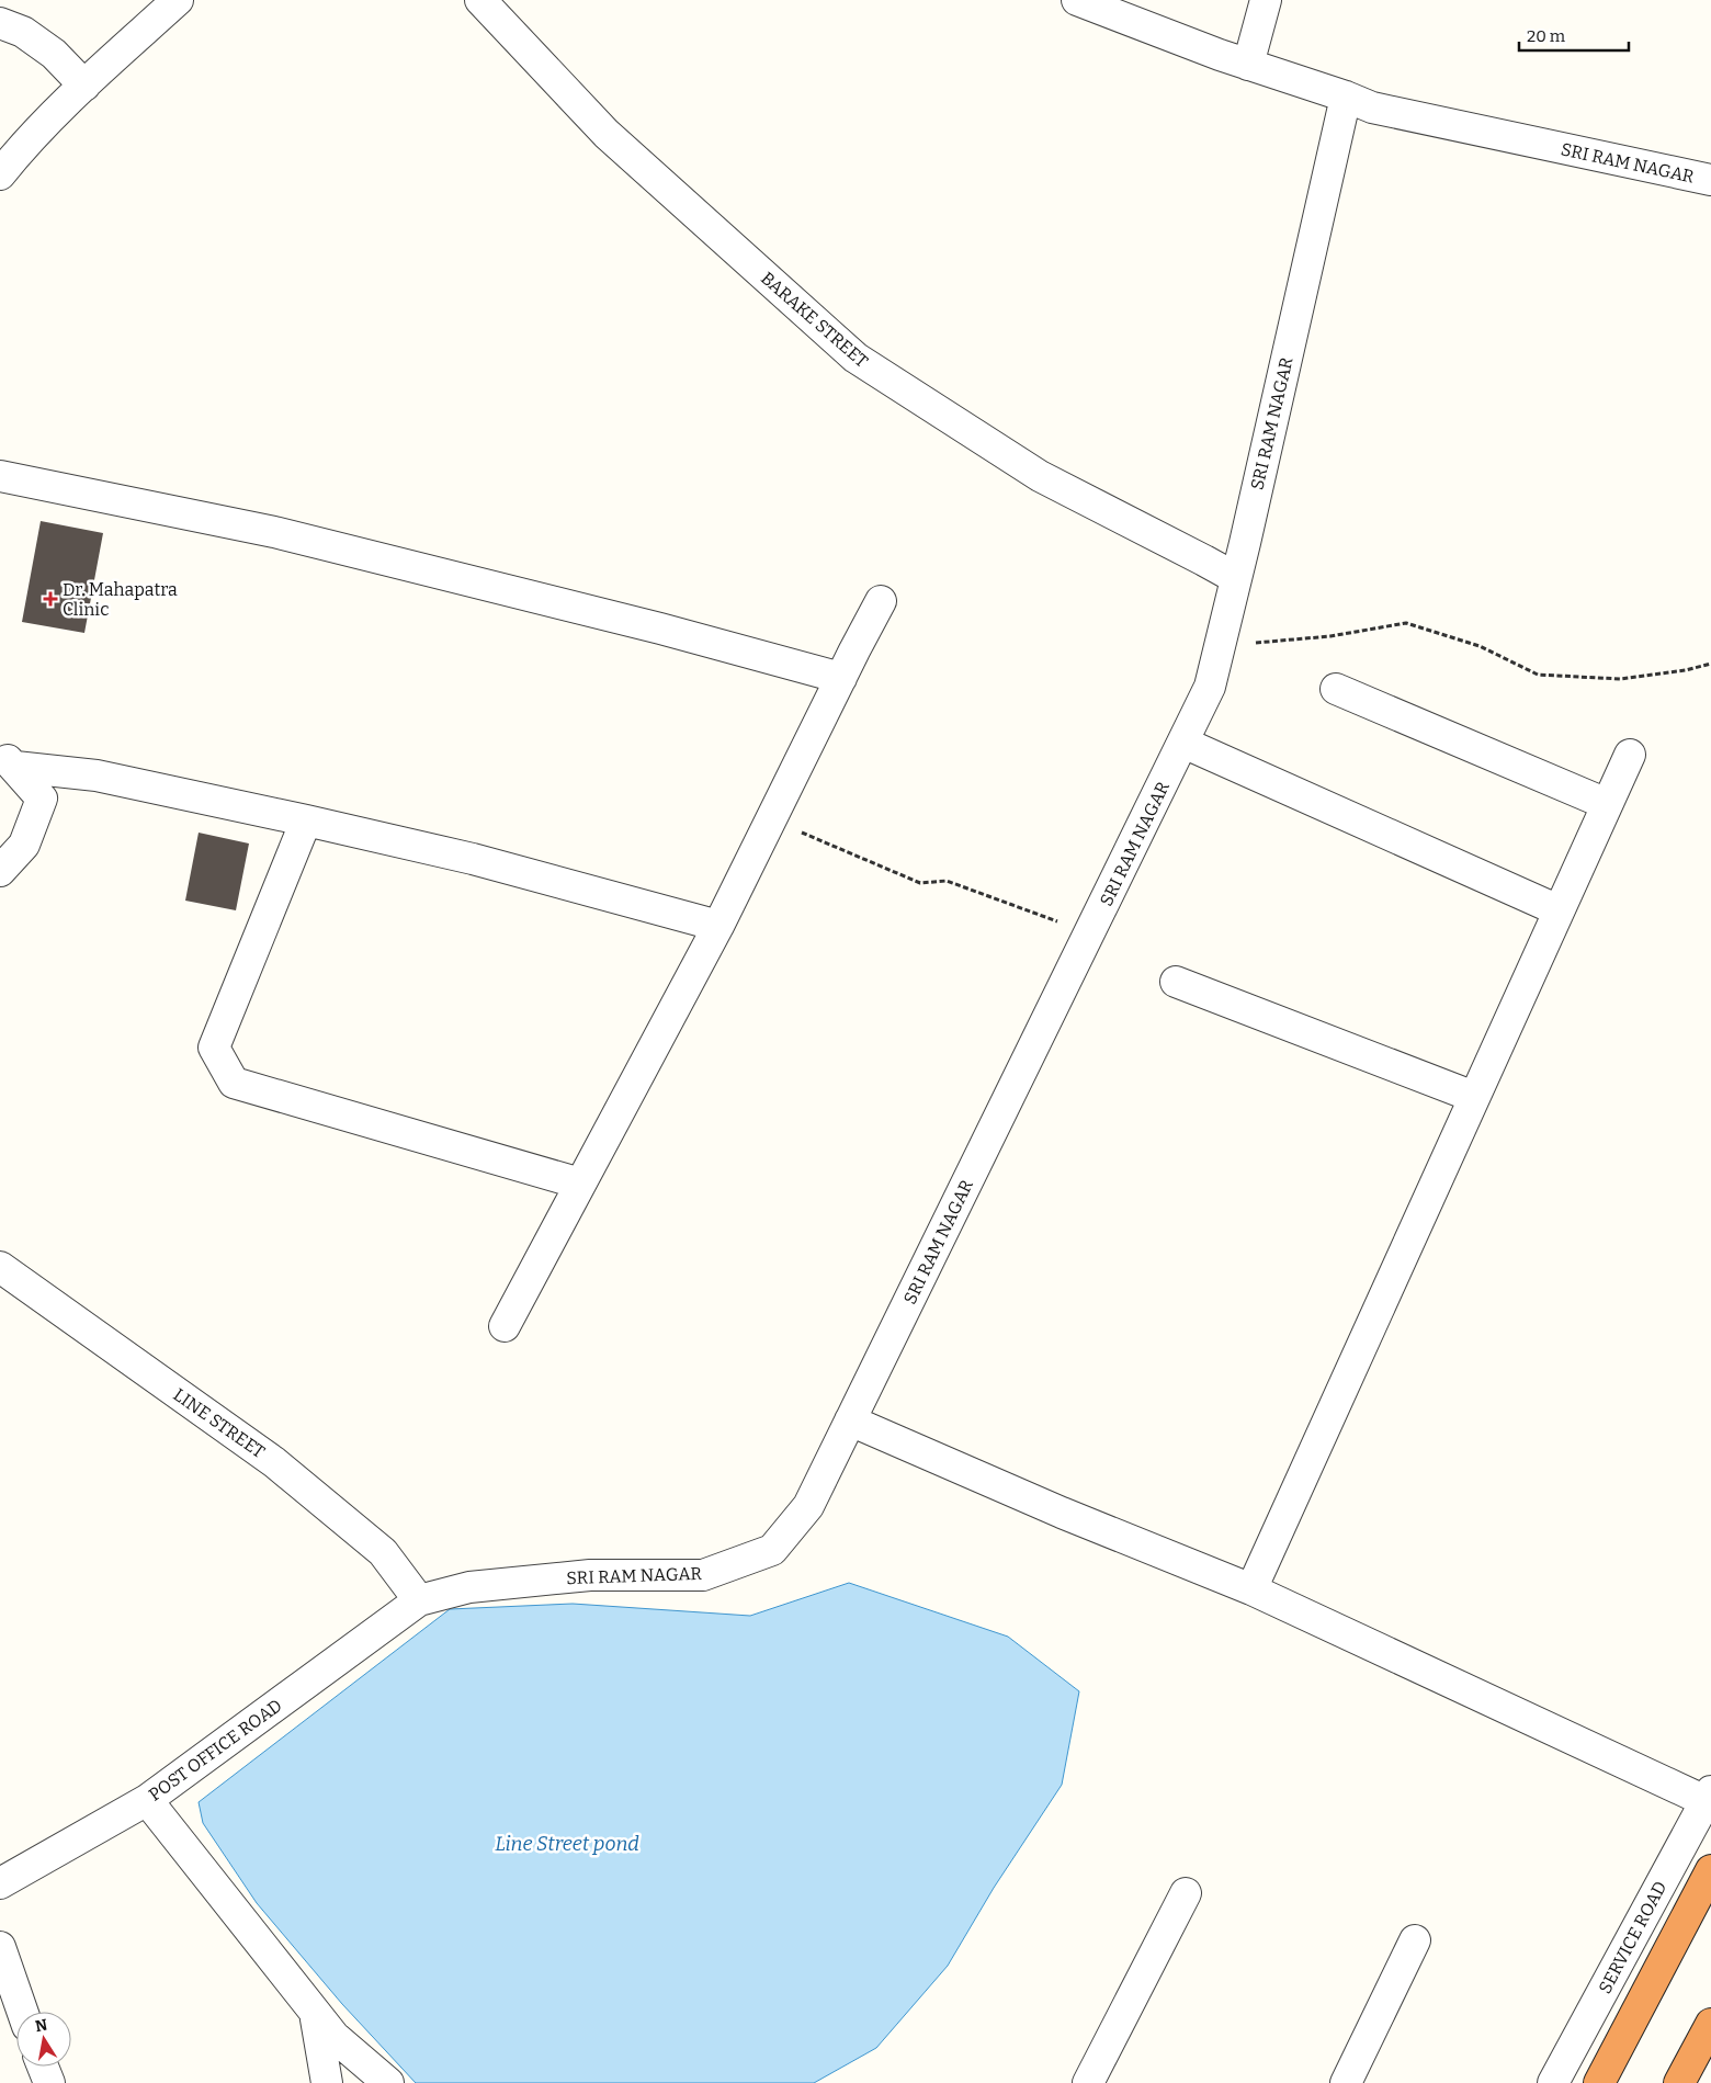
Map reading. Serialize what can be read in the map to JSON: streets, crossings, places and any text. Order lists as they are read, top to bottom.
{
  "streets": {
    "street": [
      "SRI RAM NAGAR",
      "BARAKE STREET",
      "LINE STREET",
      "POST OFFICE ROAD",
      "SERVICE ROAD"
    ]
  },
  "crossings": [
    ["SRI RAM NAGAR", "BARAKE STREET"],
    ["SRI RAM NAGAR", "LINE STREET"],
    ["SRI RAM NAGAR", "POST OFFICE ROAD"],
    ["LINE STREET", "POST OFFICE ROAD"]
  ],
  "water": ["Line Street pond"],
  "places": {
    "health": ["Dr. Mahapatra Clinic"]
  },
  "scale_bar": "20 m",
  "north": "top"
}
